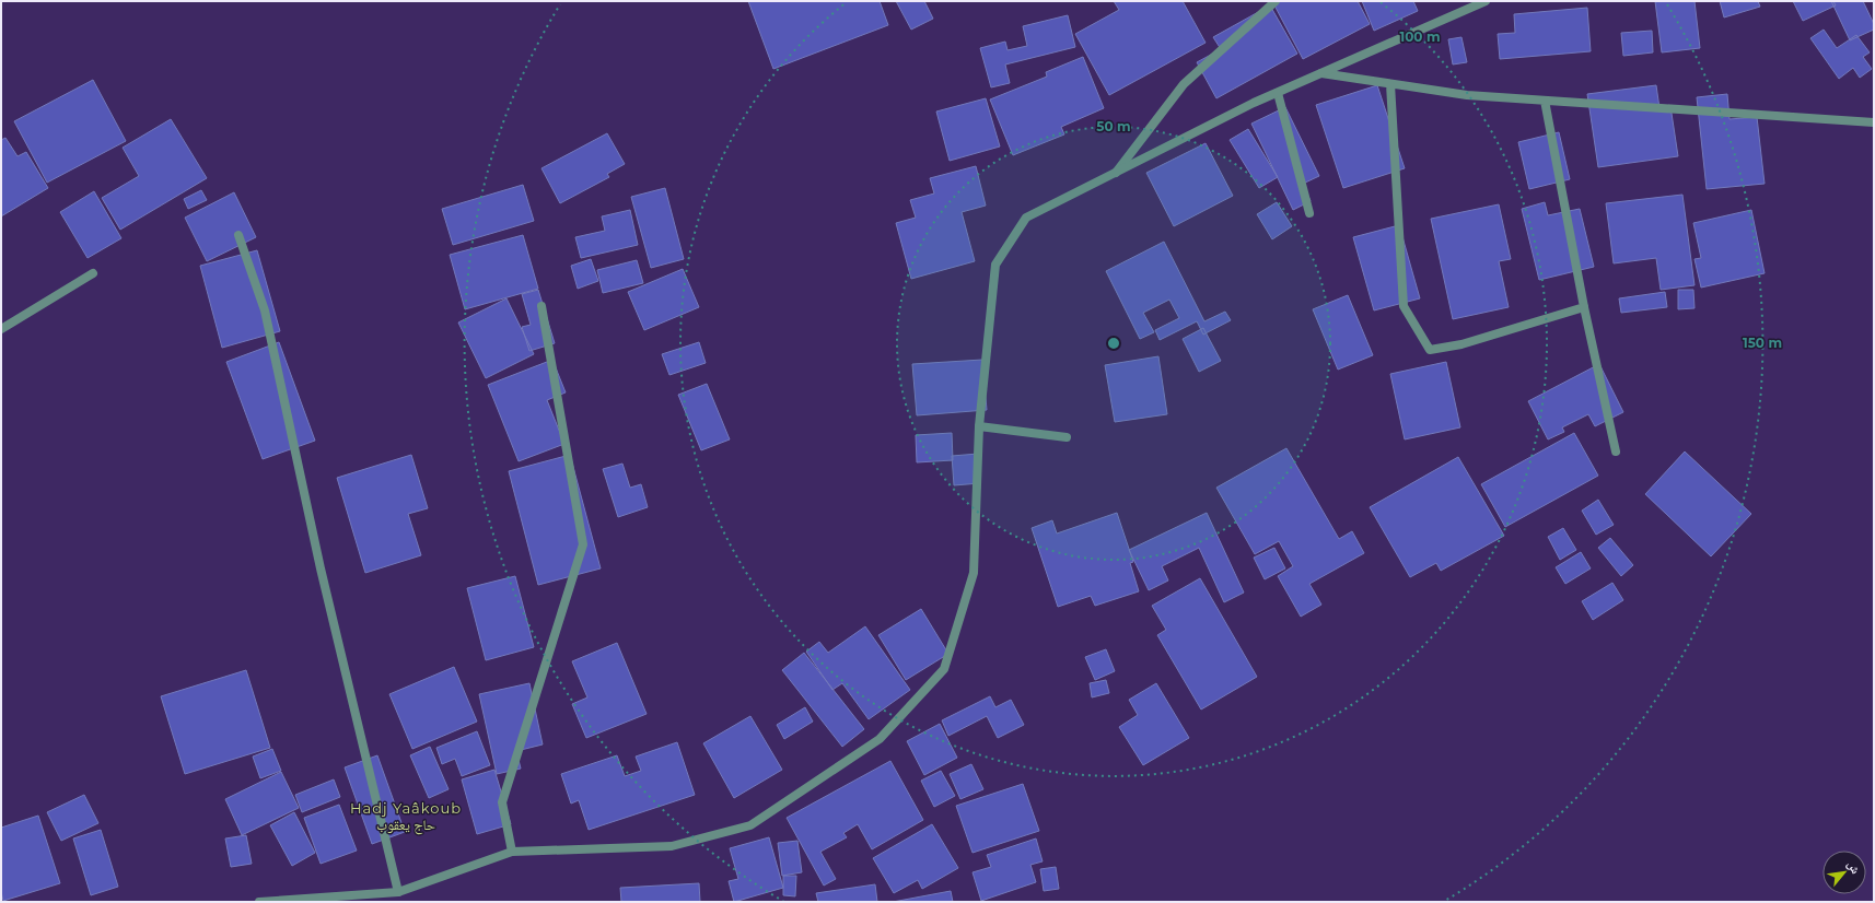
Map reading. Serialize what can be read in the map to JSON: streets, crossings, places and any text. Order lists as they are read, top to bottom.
{
  "districts": ["Hadj Yaâkoub حاج يعقوب"],
  "north": "top right",
  "rings": ["100 m", "50 m", "150 m"]
}
